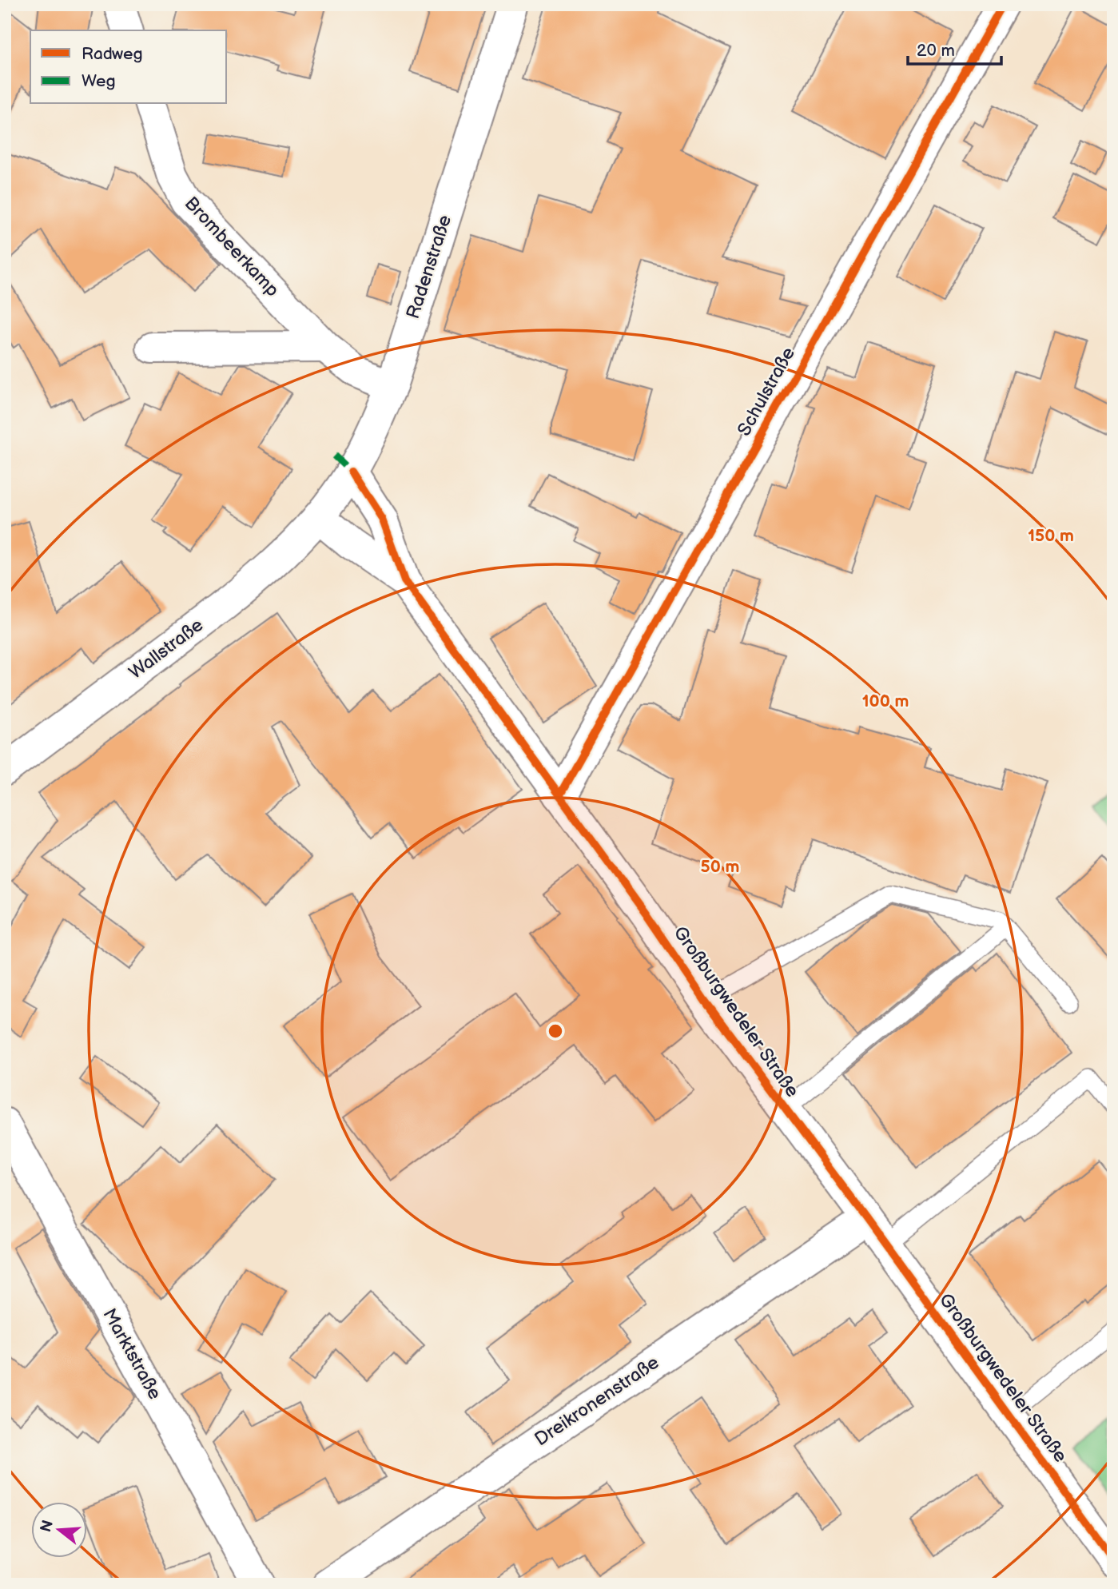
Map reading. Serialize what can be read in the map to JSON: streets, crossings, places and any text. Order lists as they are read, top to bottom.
{
  "streets": {
    "street": [
      "Brombeerkamp",
      "Radenstraße",
      "Schulstraße",
      "Wallstraße",
      "Großburgwedeler Straße",
      "Marktstraße",
      "Dreikronenstraße"
    ]
  },
  "crossings": [
    ["Brombeerkamp", "Radenstraße"],
    ["Radenstraße", "Wallstraße"],
    ["Radenstraße", "Großburgwedeler Straße"],
    ["Schulstraße", "Großburgwedeler Straße"],
    ["Wallstraße", "Großburgwedeler Straße"],
    ["Großburgwedeler Straße", "Dreikronenstraße"]
  ],
  "legend": ["Radweg", "Weg"],
  "scale_bar": "20 m",
  "north": "left",
  "rings": ["150 m", "100 m", "50 m"]
}
